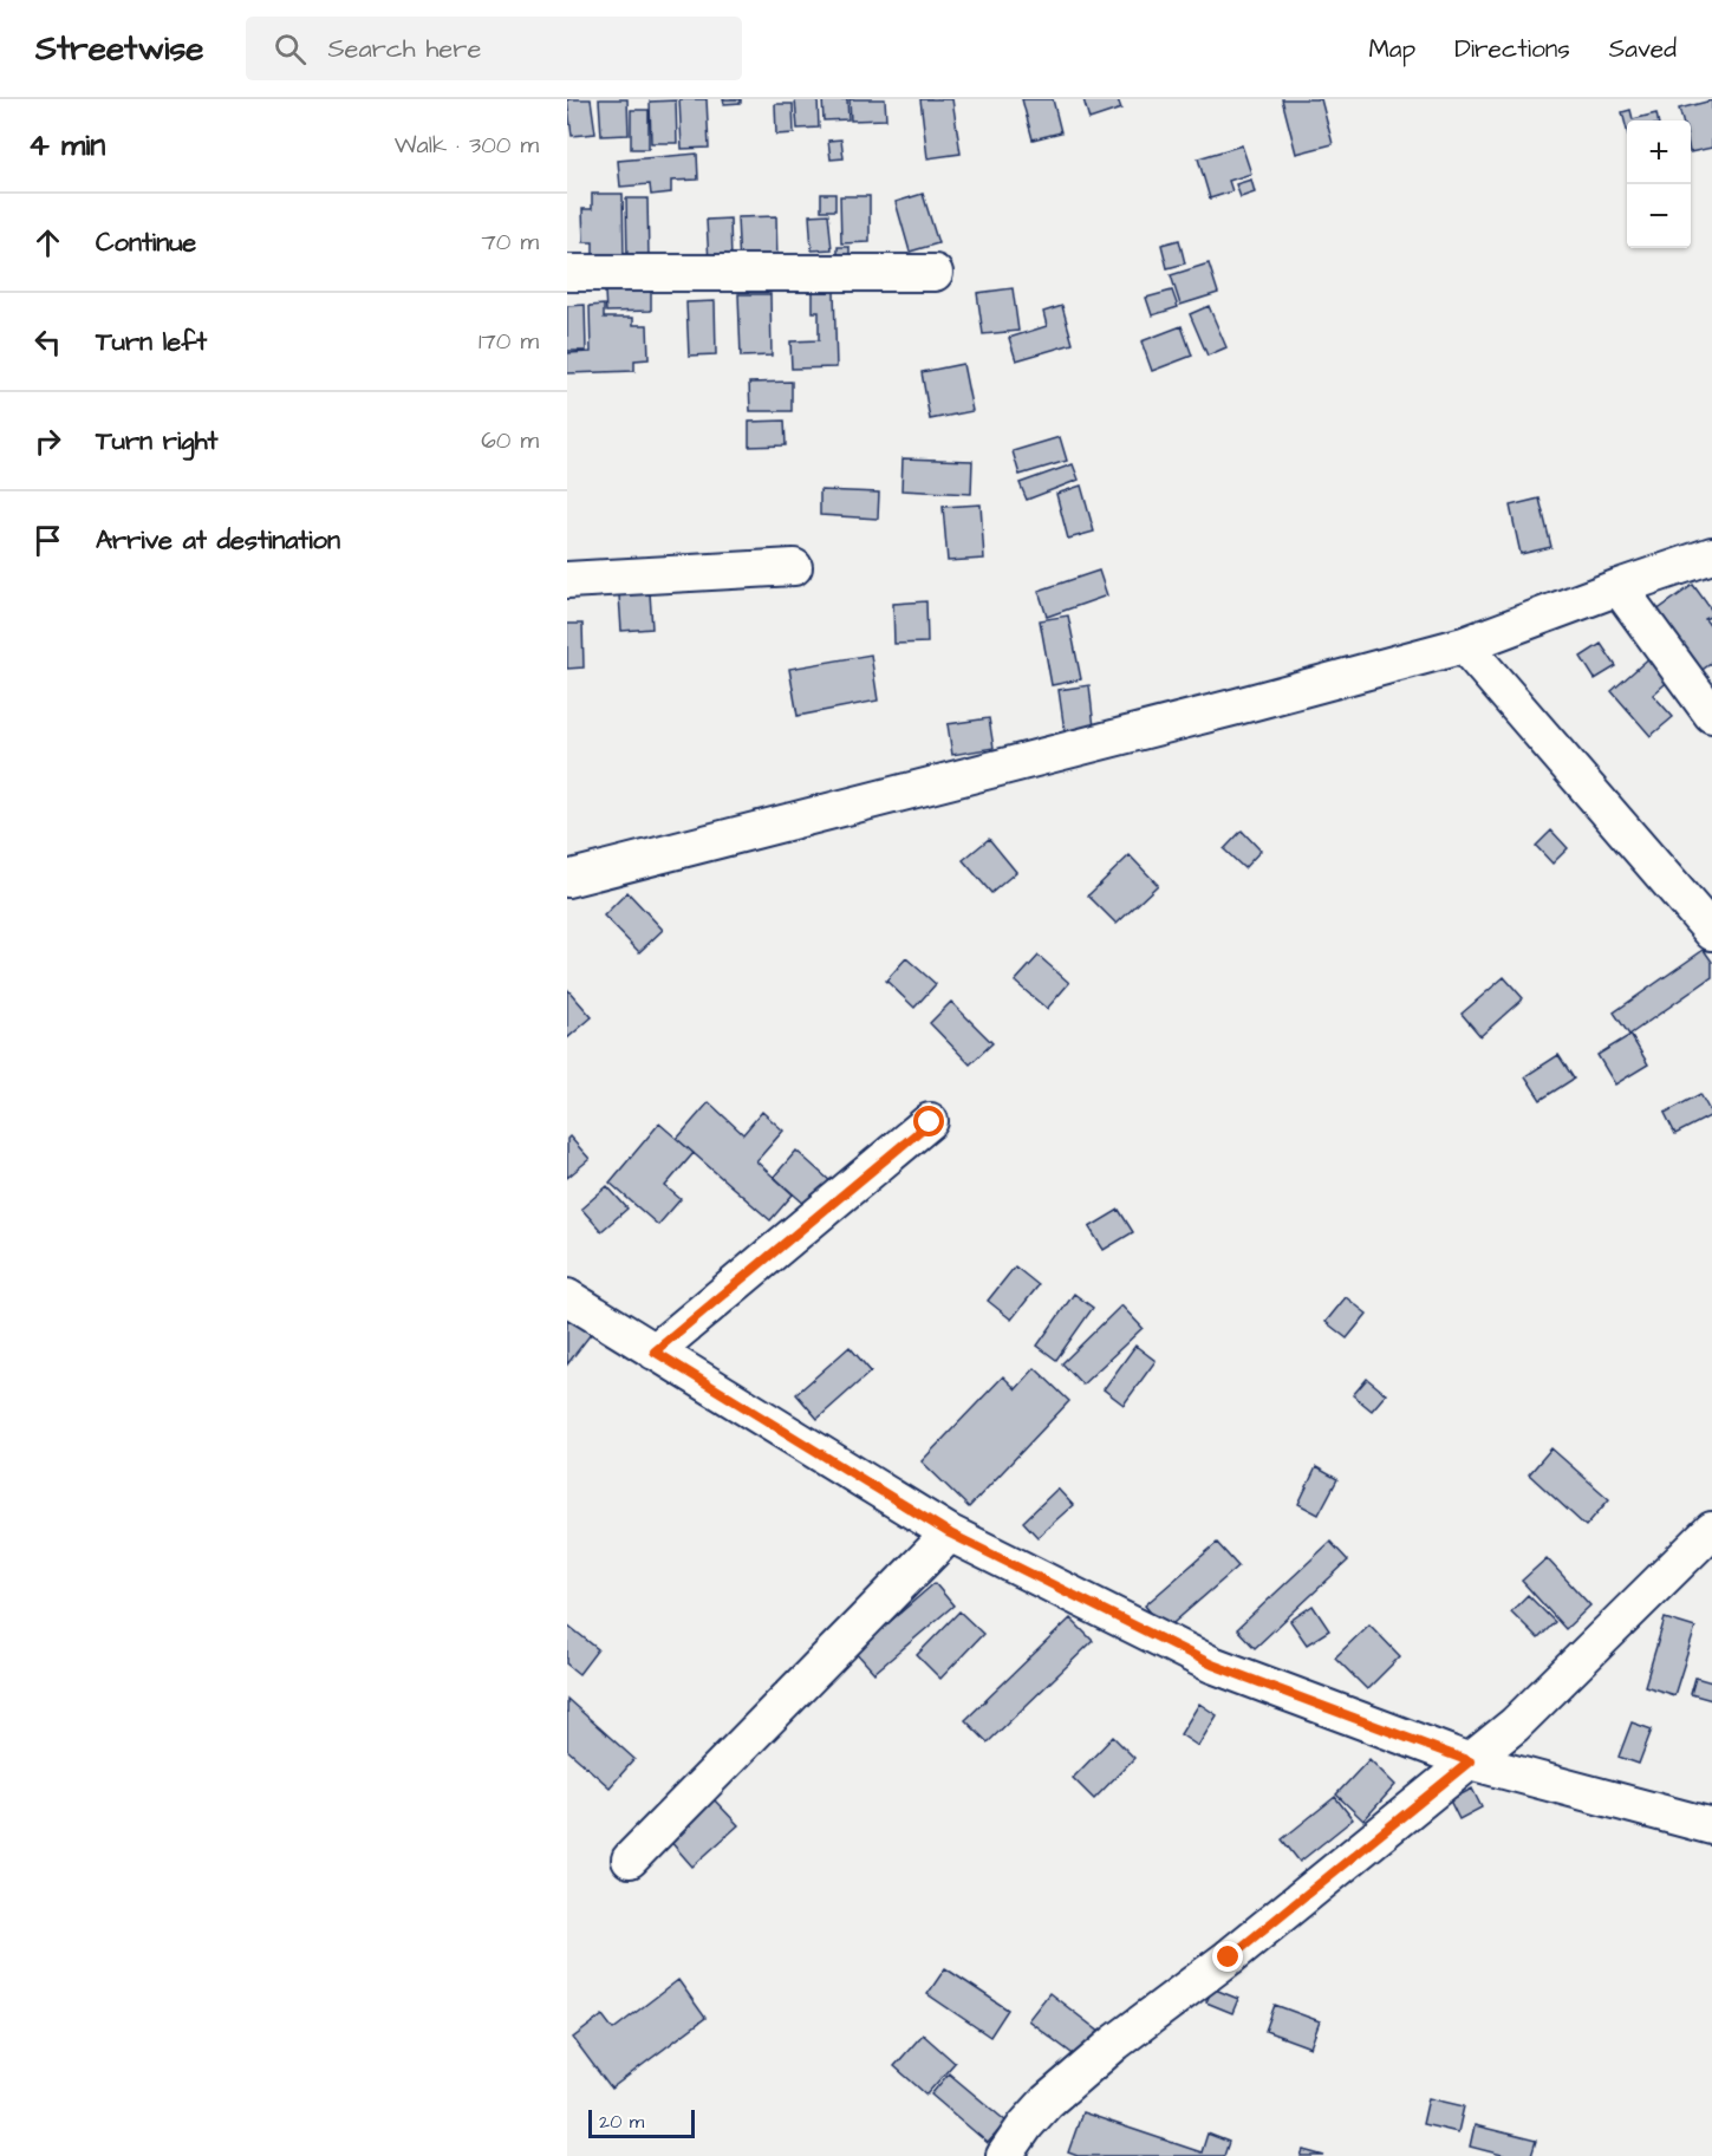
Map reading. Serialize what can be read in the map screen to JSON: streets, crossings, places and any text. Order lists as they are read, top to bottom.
{
  "scale_bar": "20 m",
  "page": {
    "header": "Streetwise",
    "search": "Search here",
    "nav": ["Map", "Directions", "Saved"],
    "heading": ["4 min", "Walk · 300 m"],
    "map_buttons": ["+", "−"],
    "list": [
      ["Continue", "70 m"],
      ["Turn left", "170 m"],
      ["Turn right", "60 m"],
      "Arrive at destination"
    ],
    "scale": "20 m"
  }
}
